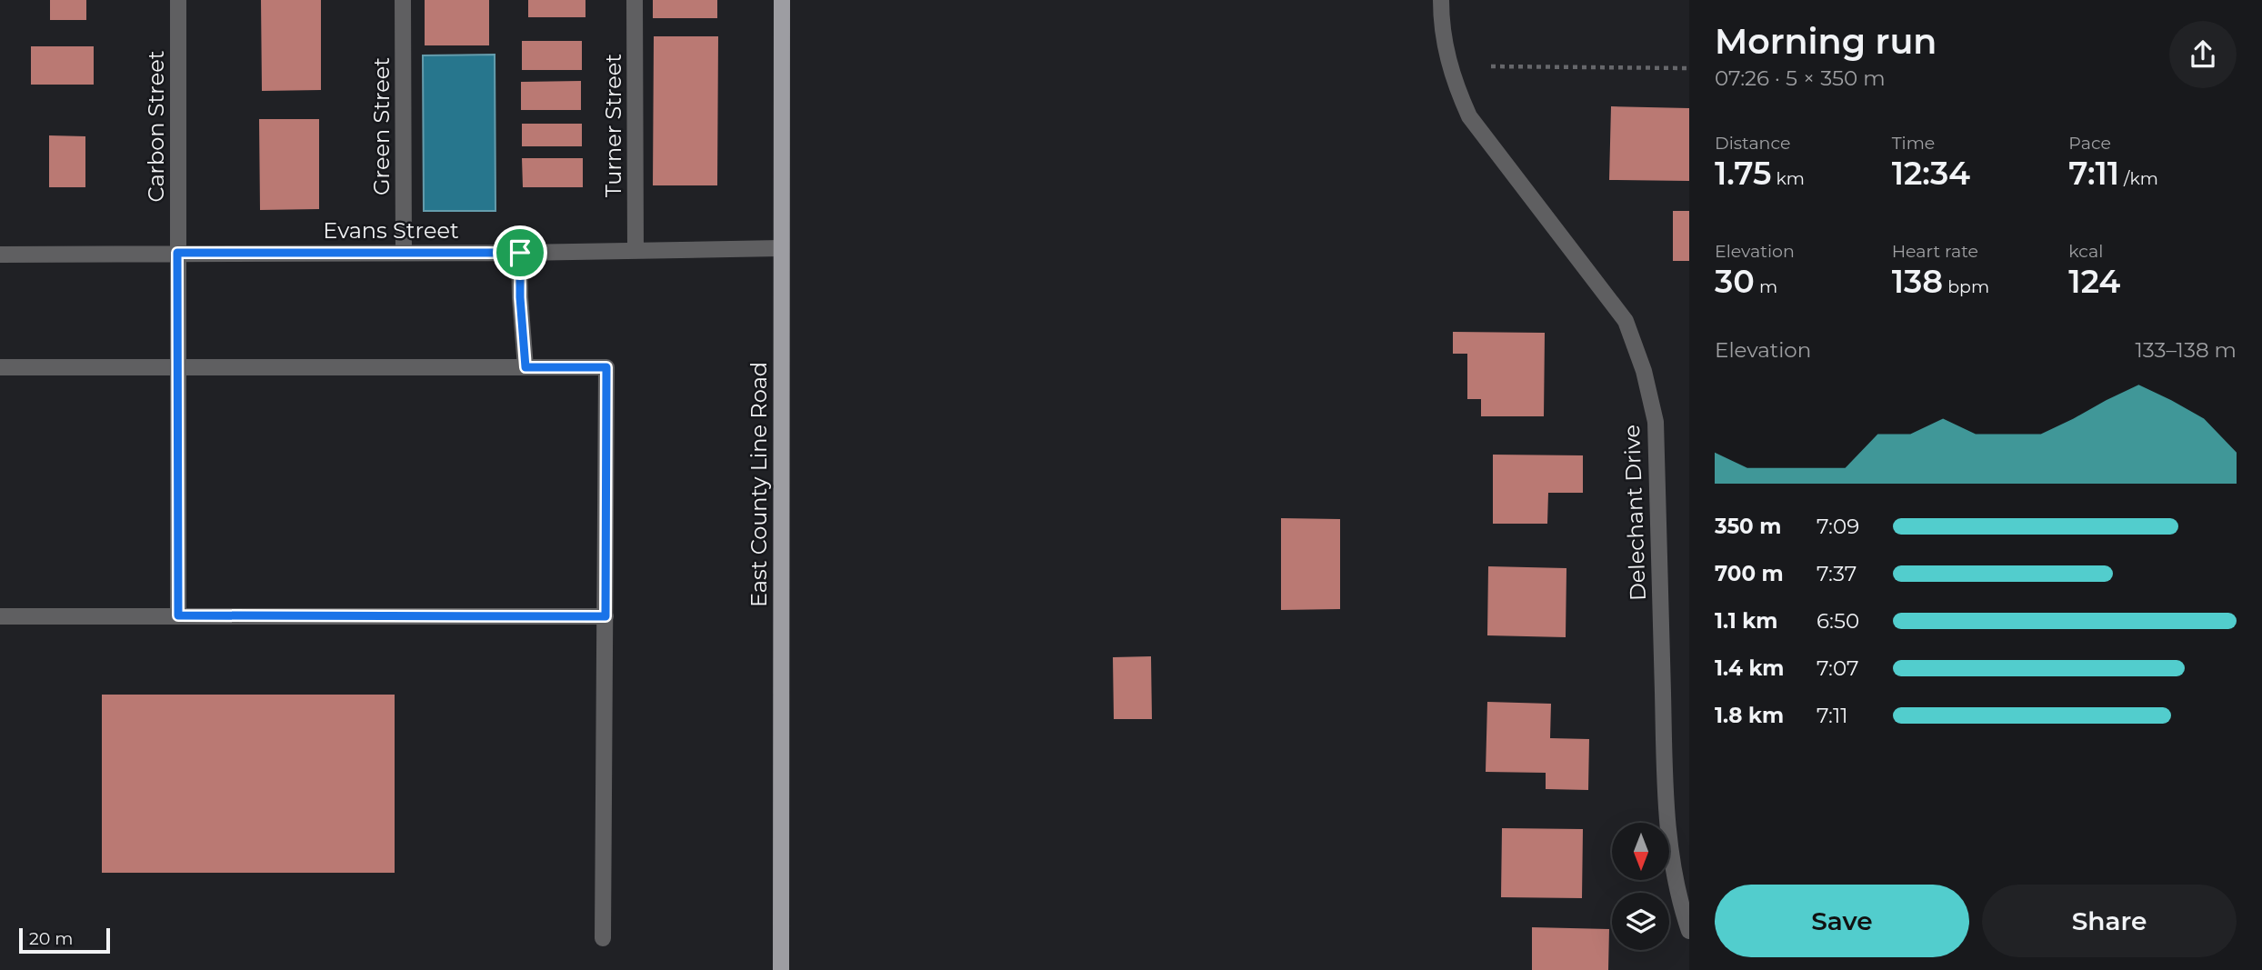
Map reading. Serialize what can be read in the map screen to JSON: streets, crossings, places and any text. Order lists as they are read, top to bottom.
{
  "streets": {
    "main road": ["East County Line Road"],
    "street": [
      "Turner Street",
      "Carbon Street",
      "Green Street",
      "Evans Street",
      "Delechant Drive"
    ]
  },
  "crossings": [
    ["Turner Street", "Evans Street"],
    ["Carbon Street", "Evans Street"],
    ["Green Street", "Evans Street"],
    ["Evans Street", "East County Line Road"]
  ],
  "scale_bar": "20 m",
  "north": "bottom",
  "page": {
    "heading": ["Morning run", "07:26 · 5 × 350 m"],
    "stats": [
      ["Distance", "1.75 km"],
      ["Time", "12:34"],
      ["Pace", "7:11 /km"],
      ["Elevation", "30 m"],
      ["Heart rate", "138 bpm"],
      ["kcal", "124"]
    ],
    "chart": ["Elevation", "133–138 m"],
    "list": [
      {
        "name": "350 m",
        "note": "7:09"
      },
      {
        "name": "700 m",
        "note": "7:37"
      },
      {
        "name": "1.1 km",
        "note": "6:50"
      },
      {
        "name": "1.4 km",
        "note": "7:07"
      },
      {
        "name": "1.8 km",
        "note": "7:11"
      }
    ],
    "buttons": ["Save", "Share"],
    "scale": "20 m"
  }
}
